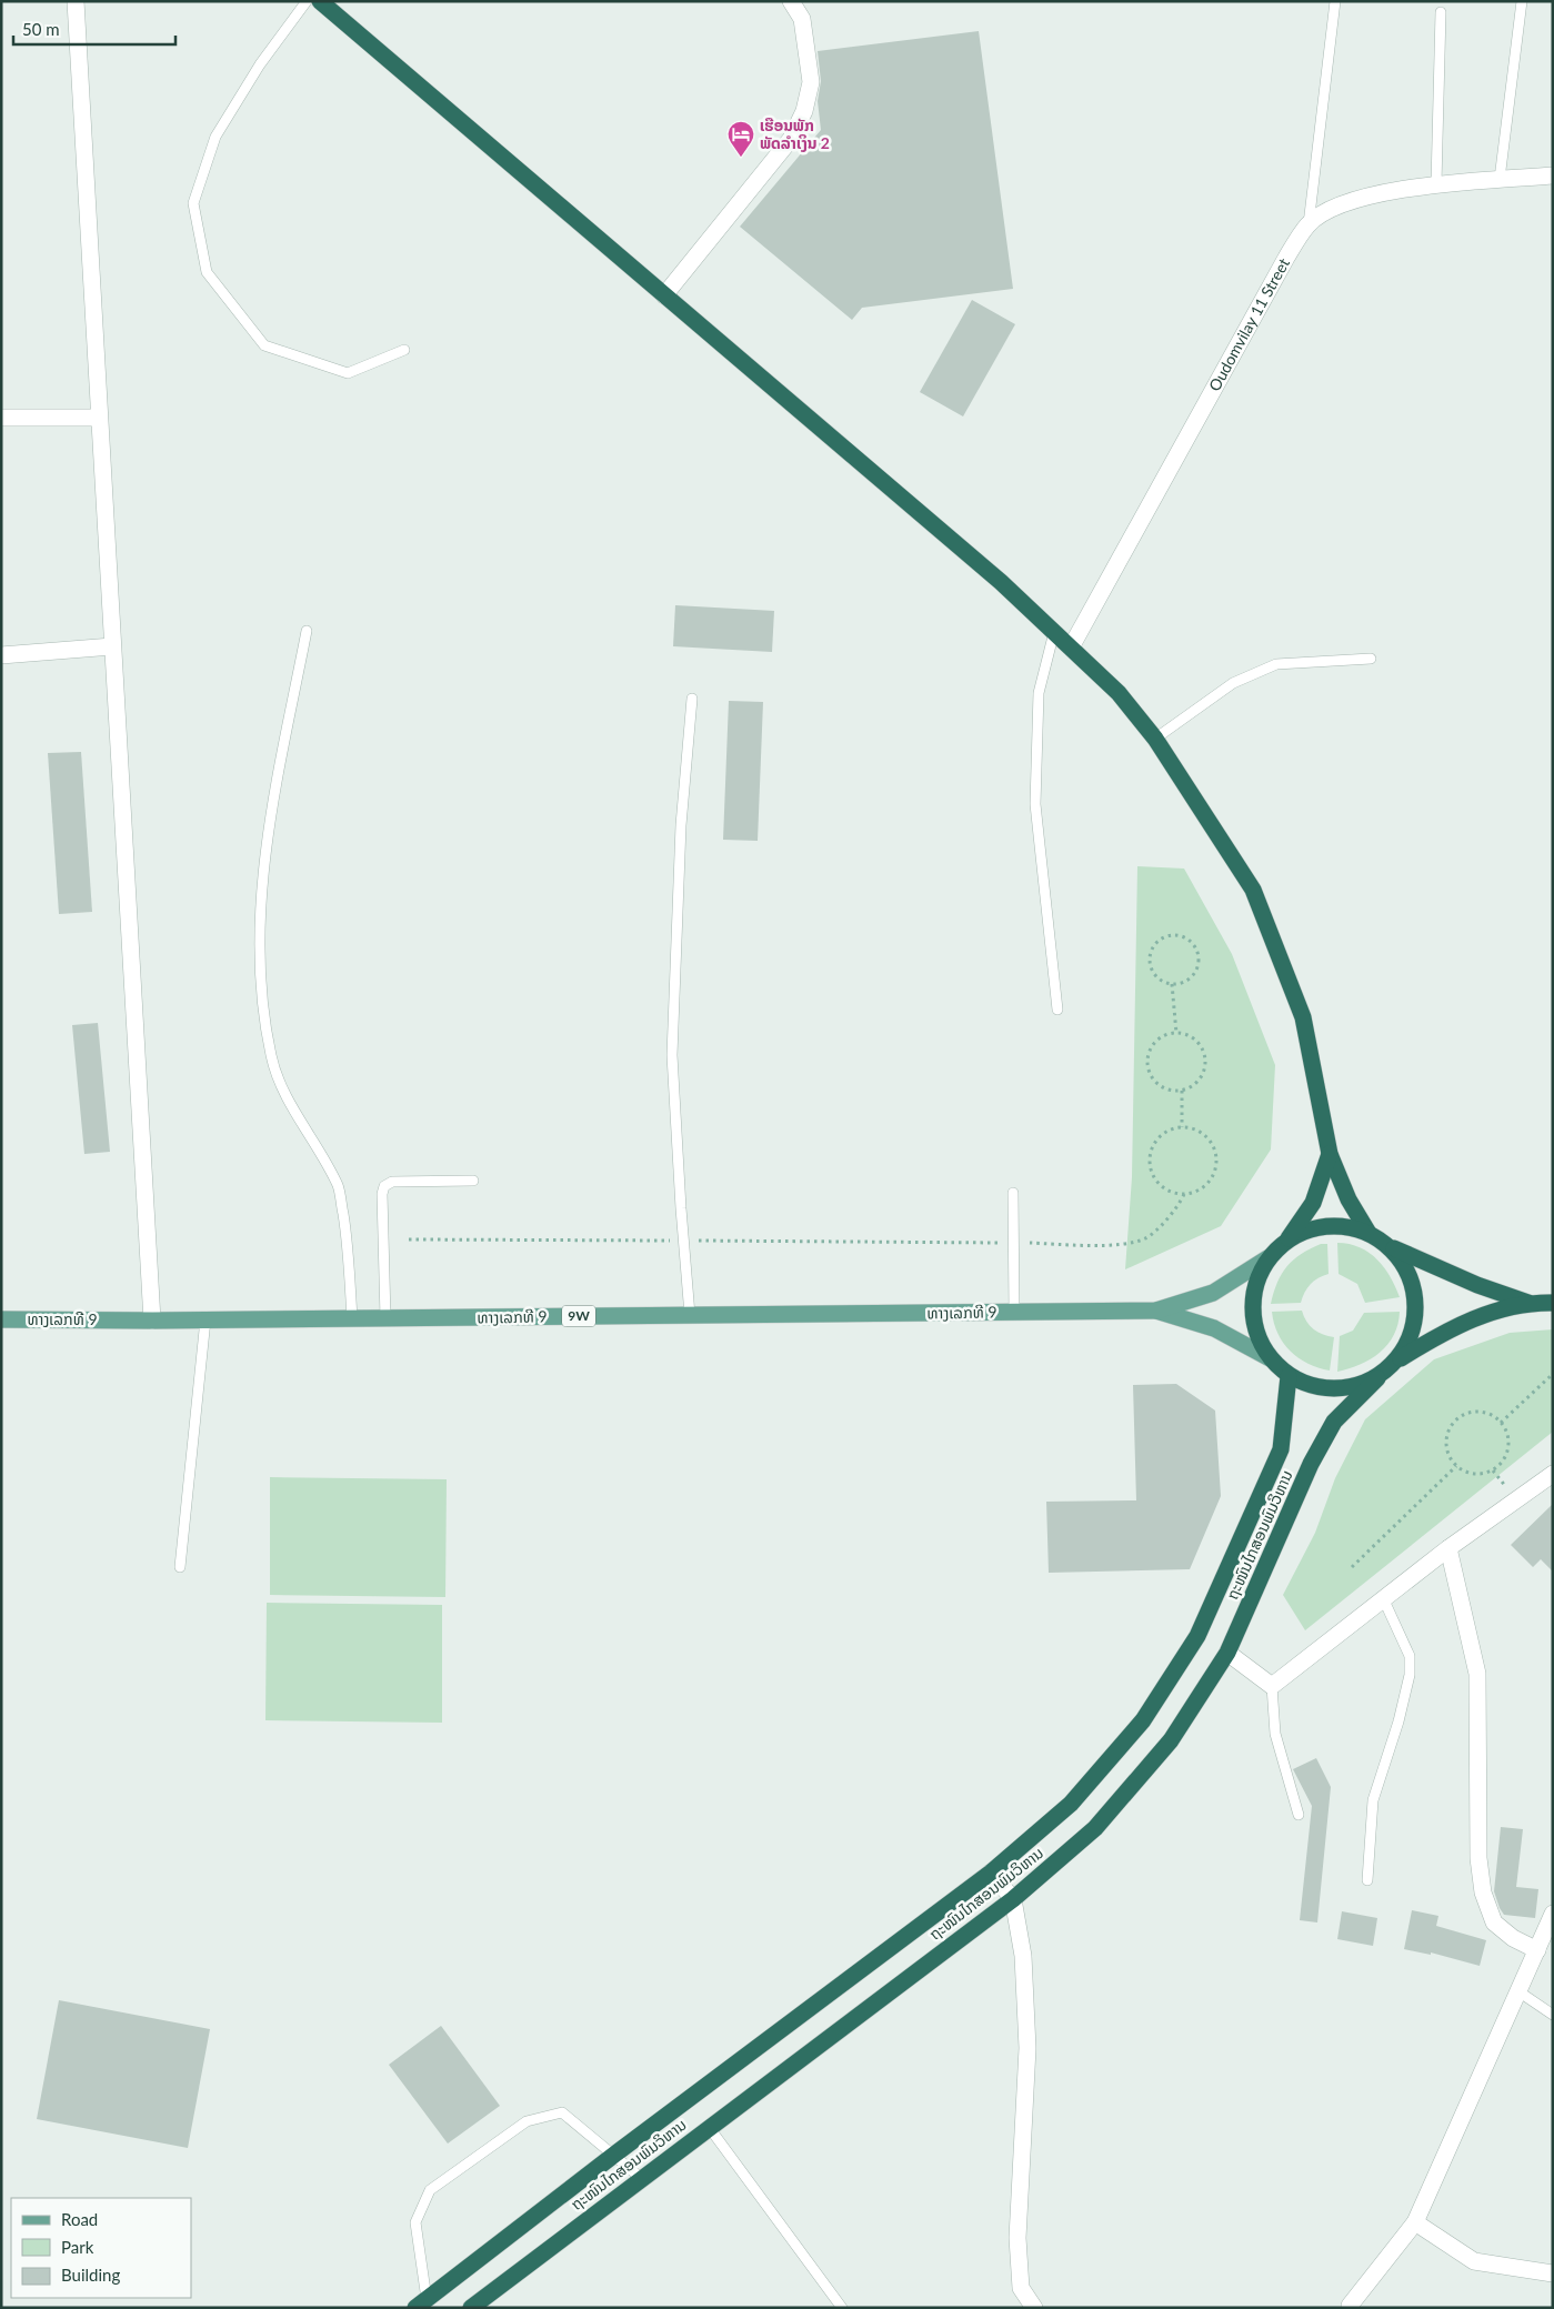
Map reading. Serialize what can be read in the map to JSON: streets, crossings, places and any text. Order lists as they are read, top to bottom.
{
  "streets": {
    "highway": ["ຖະໜົນໄກສອນພົມວິຫານ"],
    "main road": ["ທາງເລກທີ 9", "9W"],
    "street": ["Oudomvilay 11 Street"]
  },
  "crossings": [
    ["ທາງເລກທີ 9", "ຖະໜົນໄກສອນພົມວິຫານ"]
  ],
  "places": {
    "hotel": ["ເຮືອນພັກ ພັດລຳເງິນ 2"]
  },
  "legend": ["Road", "Park", "Building"],
  "scale_bar": "50 m"
}
